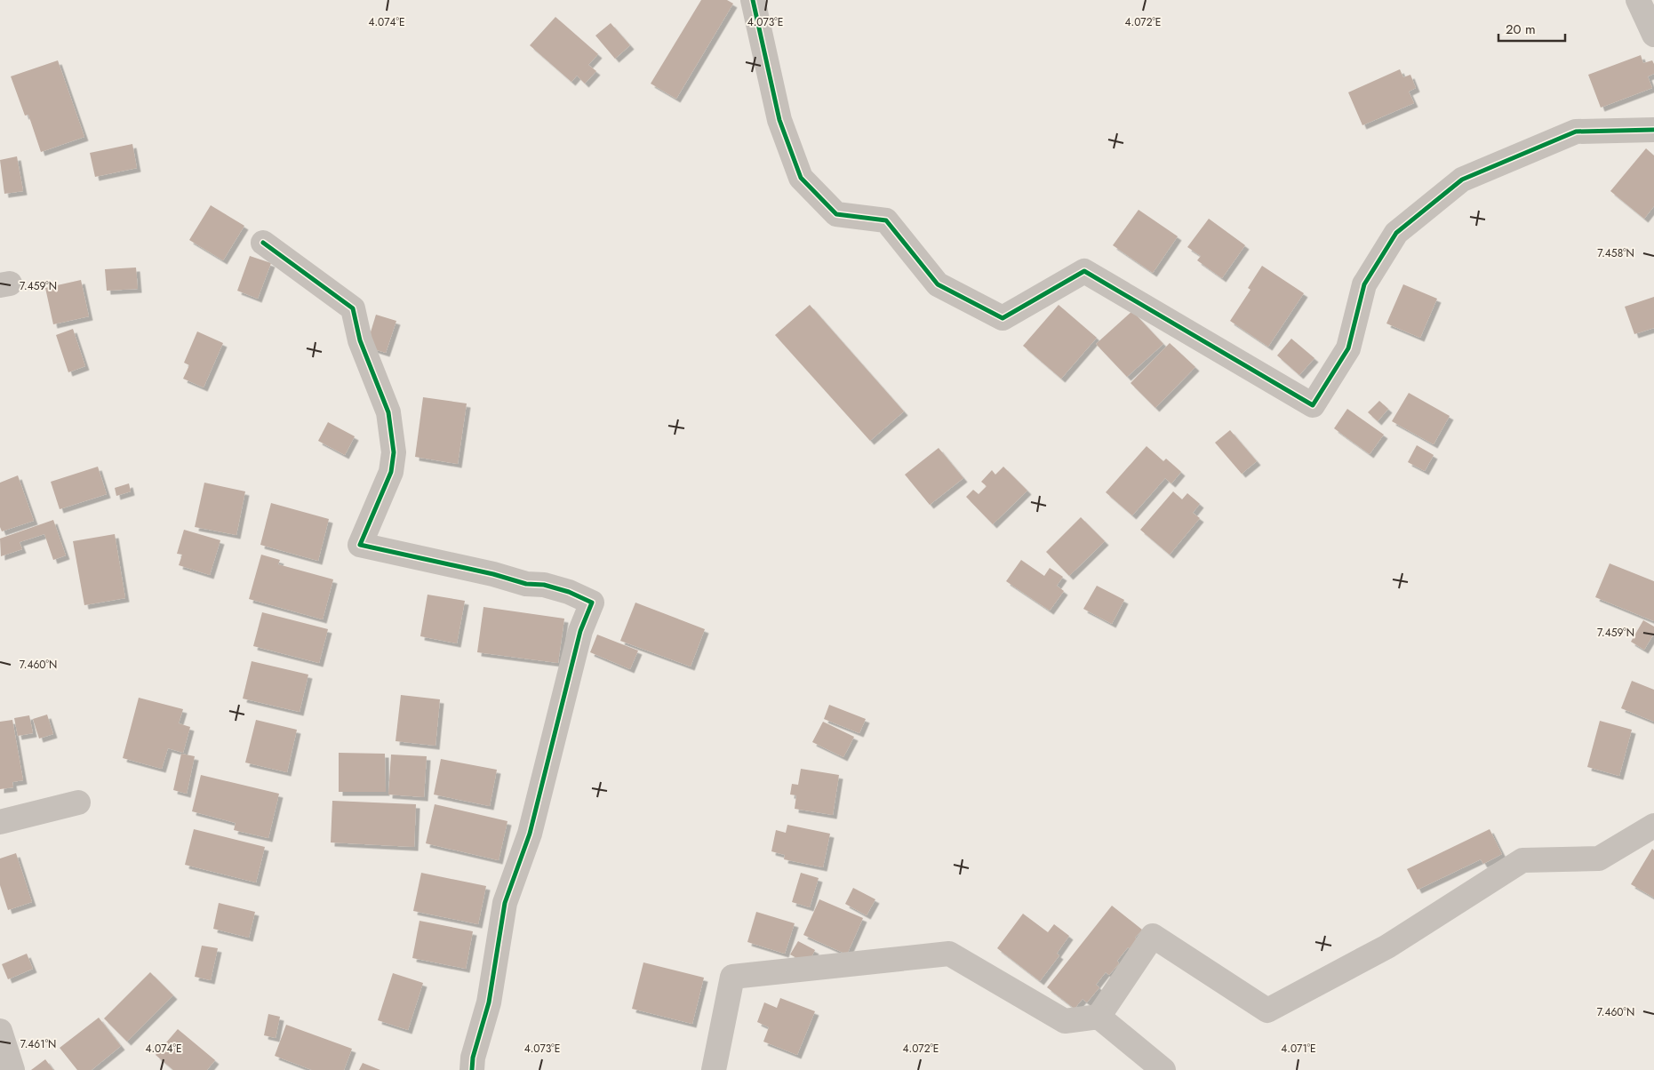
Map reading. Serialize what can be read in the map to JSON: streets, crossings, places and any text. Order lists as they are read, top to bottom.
{
  "scale_bar": "20 m",
  "coordinates": [
    "4.074°E",
    "4.073°E",
    "4.072°E",
    "7.458°N",
    "7.459°N",
    "7.460°N",
    "7.461°N",
    "4.071°E"
  ]
}
